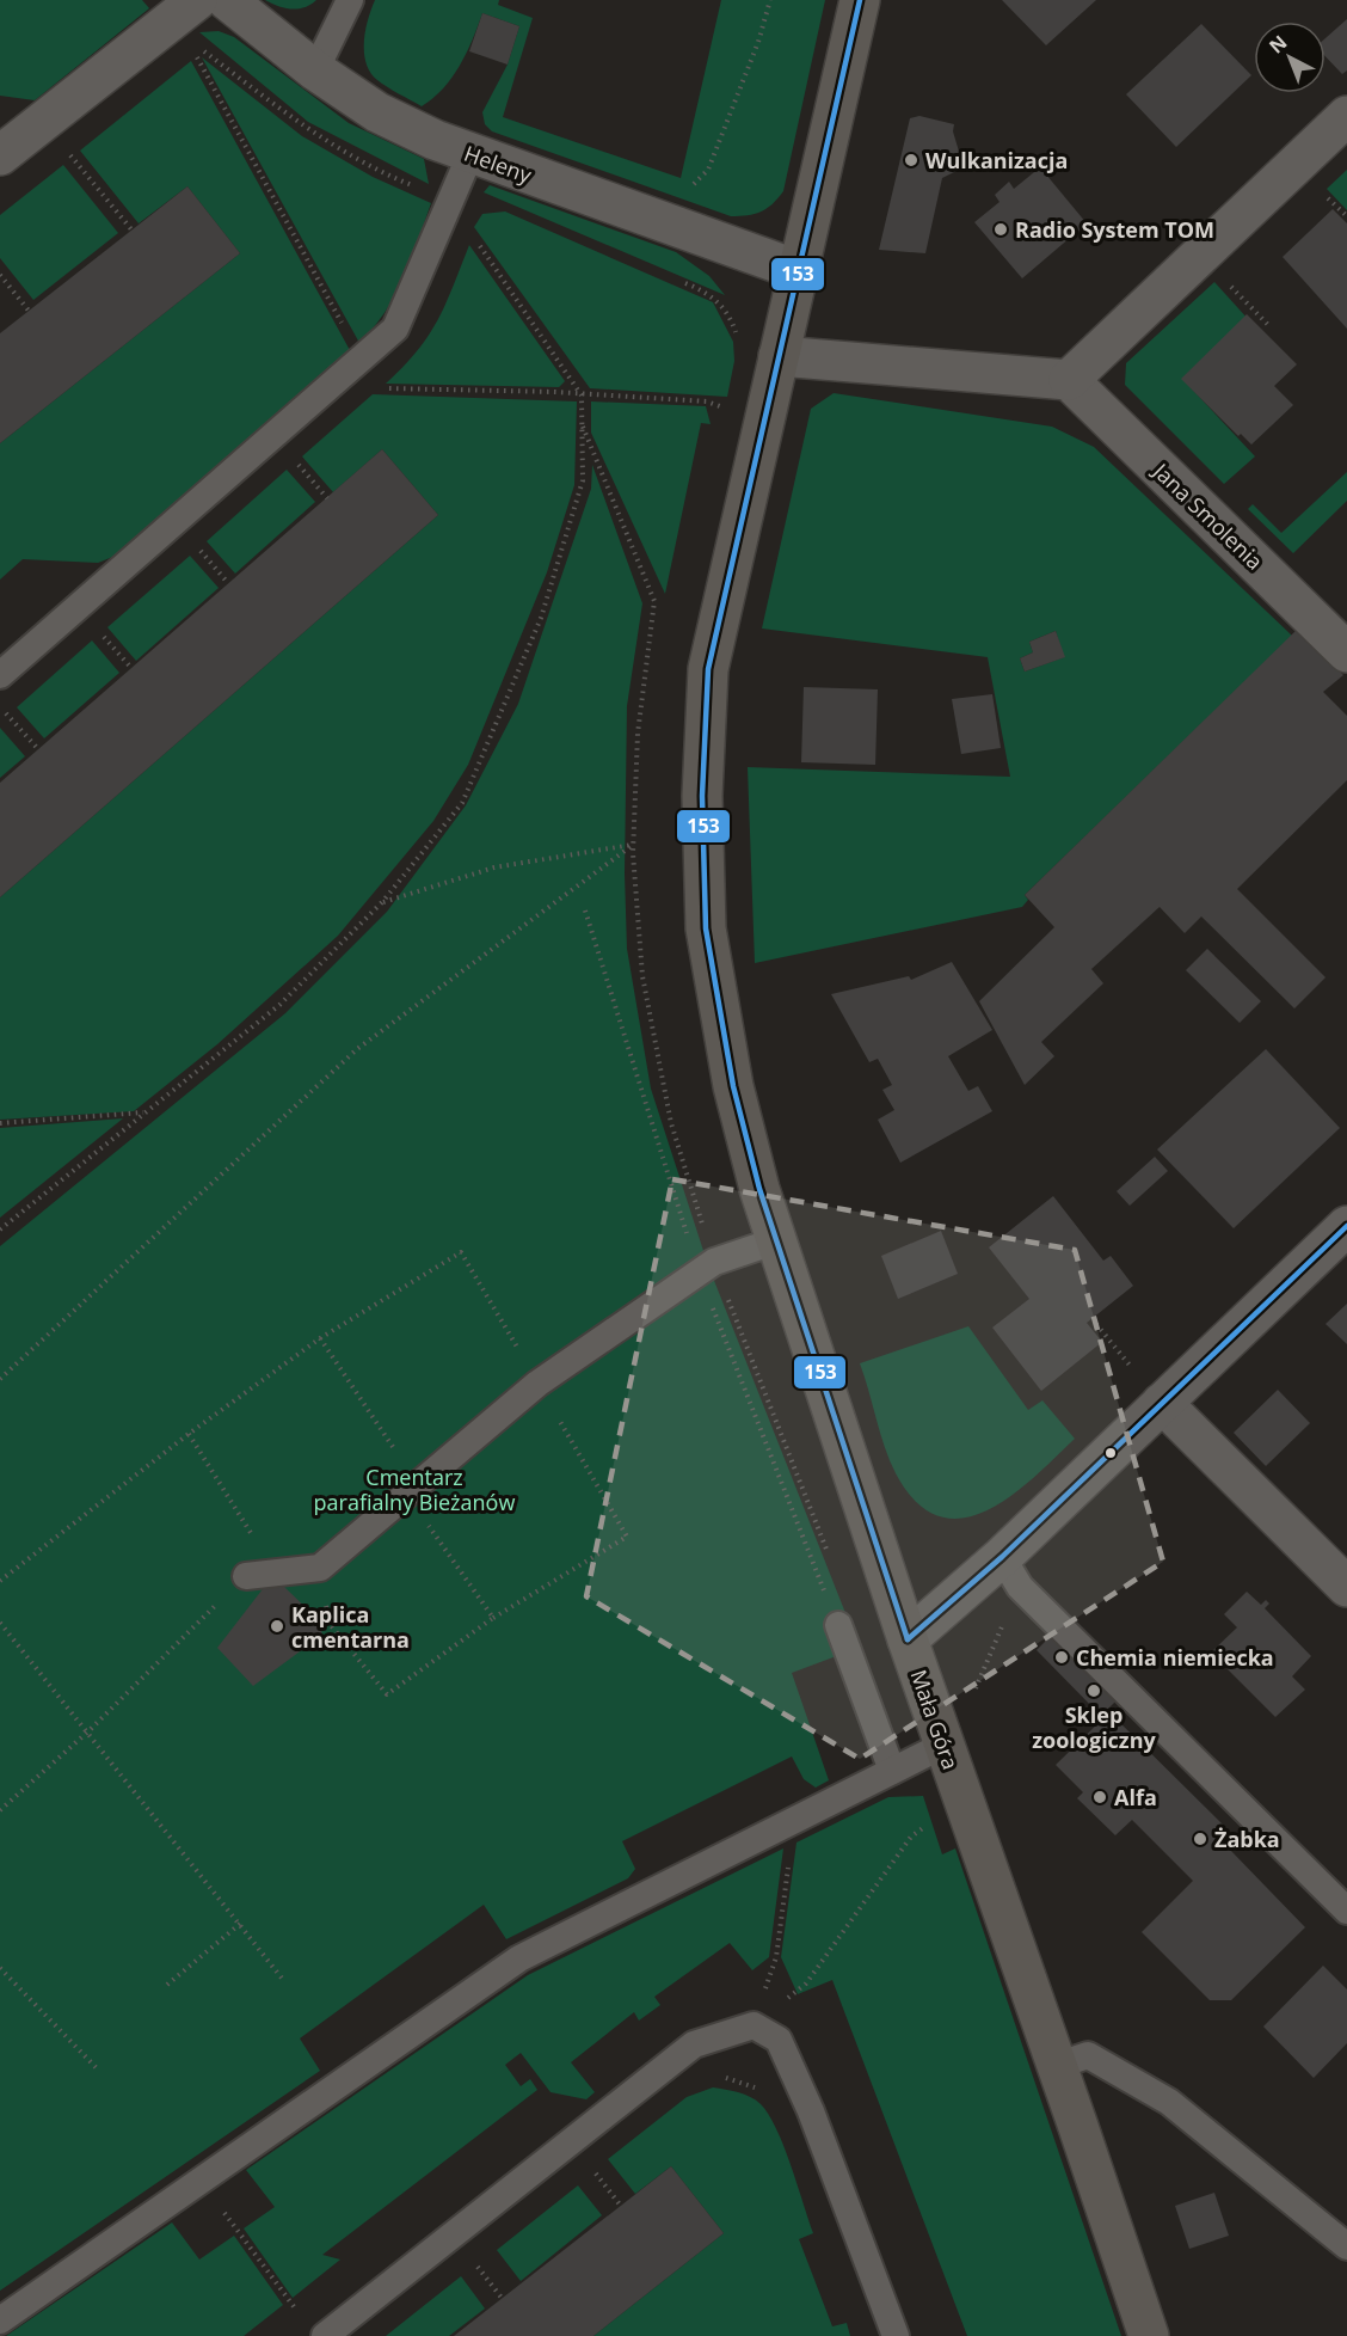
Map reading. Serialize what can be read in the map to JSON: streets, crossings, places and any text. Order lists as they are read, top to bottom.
{
  "streets": {
    "street": ["Heleny", "Jana Smolenia", "Mała Góra"]
  },
  "crossings": [
    ["Heleny", "Mała Góra"]
  ],
  "parks": ["Cmentarz parafialny Bieżanów"],
  "places": [
    "Wulkanizacja",
    "Radio System TOM",
    "Kaplica cmentarna",
    "Chemia niemiecka",
    "Sklep zoologiczny",
    "Alfa",
    "Żabka"
  ],
  "lines": ["transit line 153"],
  "north": "top left"
}
